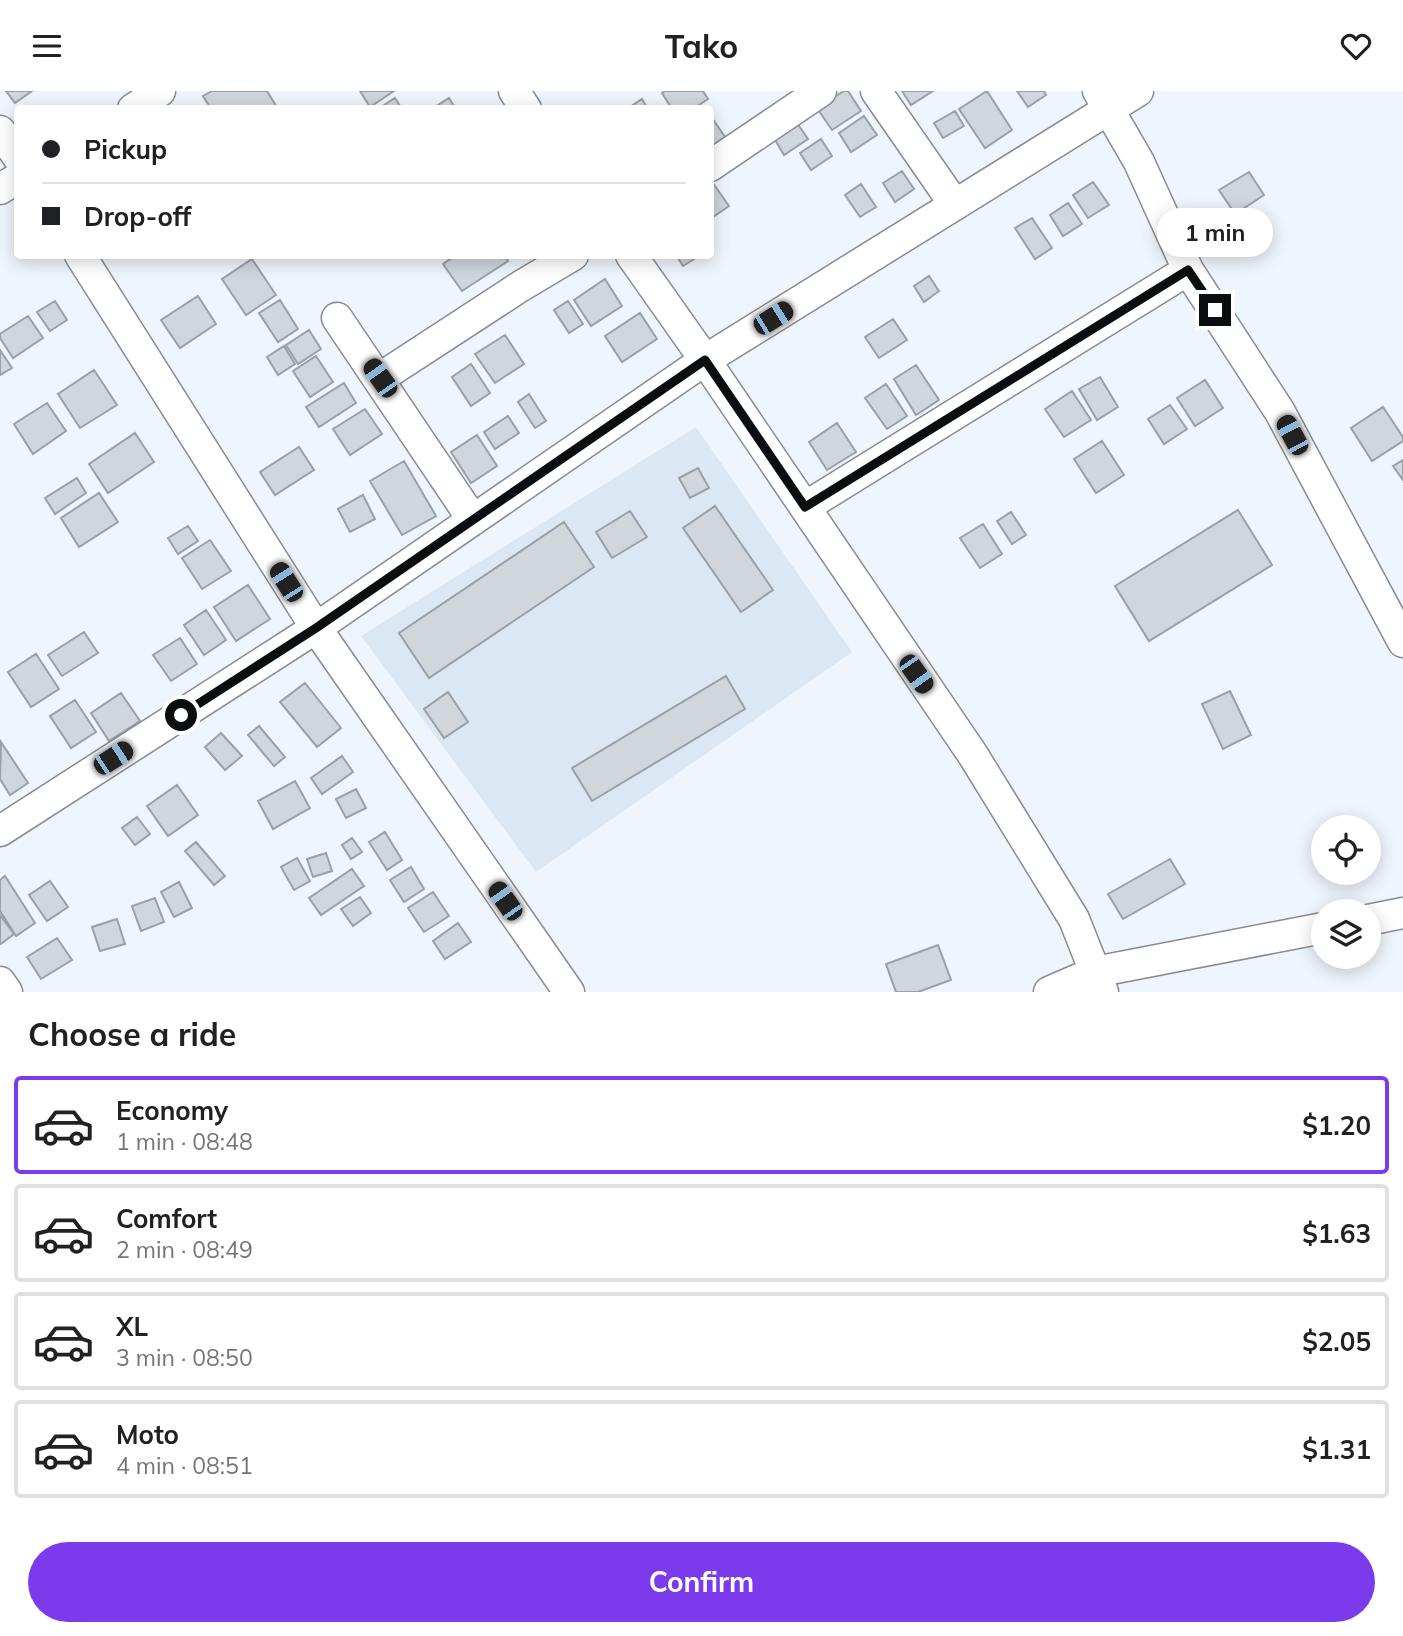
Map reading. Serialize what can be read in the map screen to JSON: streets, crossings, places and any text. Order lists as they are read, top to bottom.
{
  "page": {
    "header": "Tako",
    "banner": ["Pickup", "Drop-off"],
    "bubble": "1 min",
    "heading": "Choose a ride",
    "list": [
      {
        "name": "Economy",
        "note": "1 min · 08:48",
        "value": "$1.20"
      },
      {
        "name": "Comfort",
        "note": "2 min · 08:49",
        "value": "$1.63"
      },
      {
        "name": "XL",
        "note": "3 min · 08:50",
        "value": "$2.05"
      },
      {
        "name": "Moto",
        "note": "4 min · 08:51",
        "value": "$1.31"
      }
    ],
    "buttons": "Confirm"
  }
}
